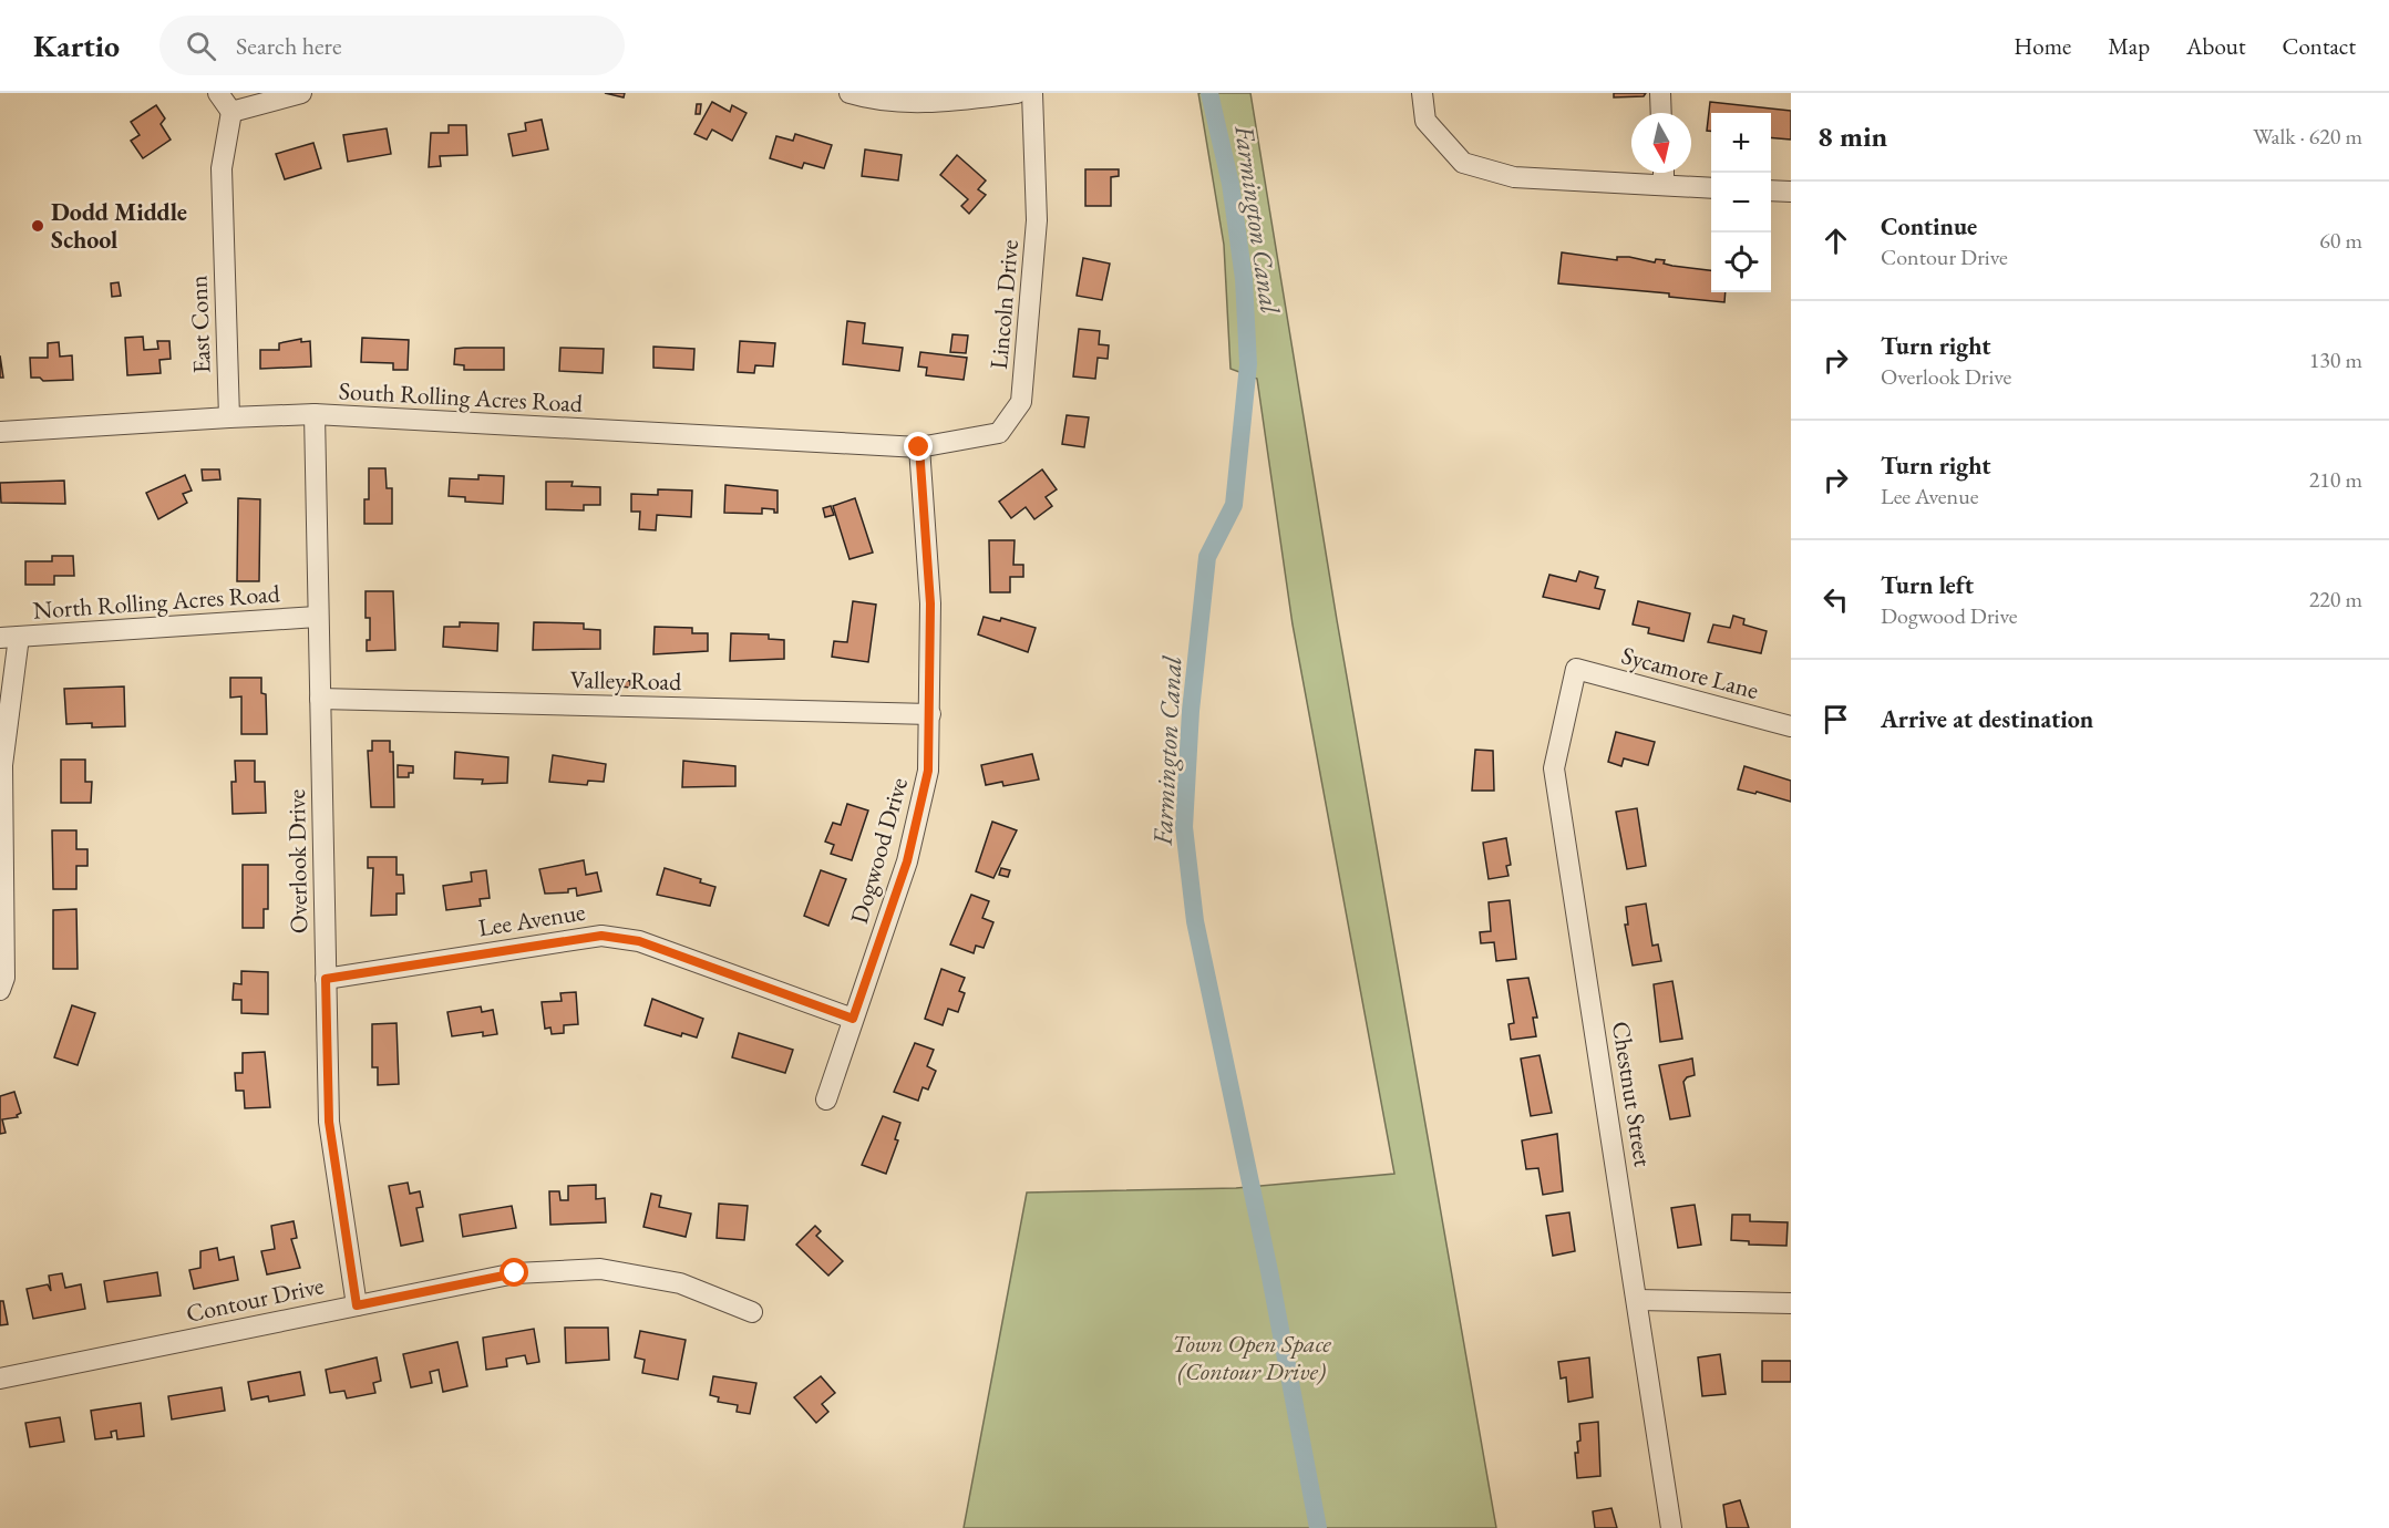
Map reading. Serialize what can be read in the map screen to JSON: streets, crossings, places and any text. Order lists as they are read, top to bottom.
{
  "streets": {
    "street": [
      "Lincoln Drive",
      "East Conn",
      "South Rolling Acres Road",
      "North Rolling Acres Road",
      "Sycamore Lane",
      "Valley Road",
      "Dogwood Drive",
      "Overlook Drive",
      "Lee Avenue",
      "Chestnut Street",
      "Contour Drive"
    ]
  },
  "crossings": [
    ["Lincoln Drive", "South Rolling Acres Road"],
    ["Lincoln Drive", "Dogwood Drive"],
    ["East Conn", "South Rolling Acres Road"],
    ["South Rolling Acres Road", "Dogwood Drive"],
    ["South Rolling Acres Road", "Overlook Drive"],
    ["North Rolling Acres Road", "Overlook Drive"],
    ["Sycamore Lane", "Chestnut Street"],
    ["Valley Road", "Dogwood Drive"],
    ["Valley Road", "Overlook Drive"],
    ["Dogwood Drive", "Lee Avenue"],
    ["Overlook Drive", "Lee Avenue"],
    ["Overlook Drive", "Contour Drive"]
  ],
  "water": ["Farmington Canal"],
  "parks": ["Town Open Space (Contour Drive)"],
  "places": ["Dodd Middle School"],
  "north": "bottom",
  "page": {
    "header": "Kartio",
    "search": "Search here",
    "nav": [
      "Home",
      "Map",
      "About",
      "Contact"
    ],
    "heading": ["8 min", "Walk · 620 m"],
    "map_buttons": ["+", "−"],
    "list": [
      ["Continue", "Contour Drive", "60 m"],
      ["Turn right", "Overlook Drive", "130 m"],
      ["Turn right", "Lee Avenue", "210 m"],
      ["Turn left", "Dogwood Drive", "220 m"],
      "Arrive at destination"
    ]
  }
}
